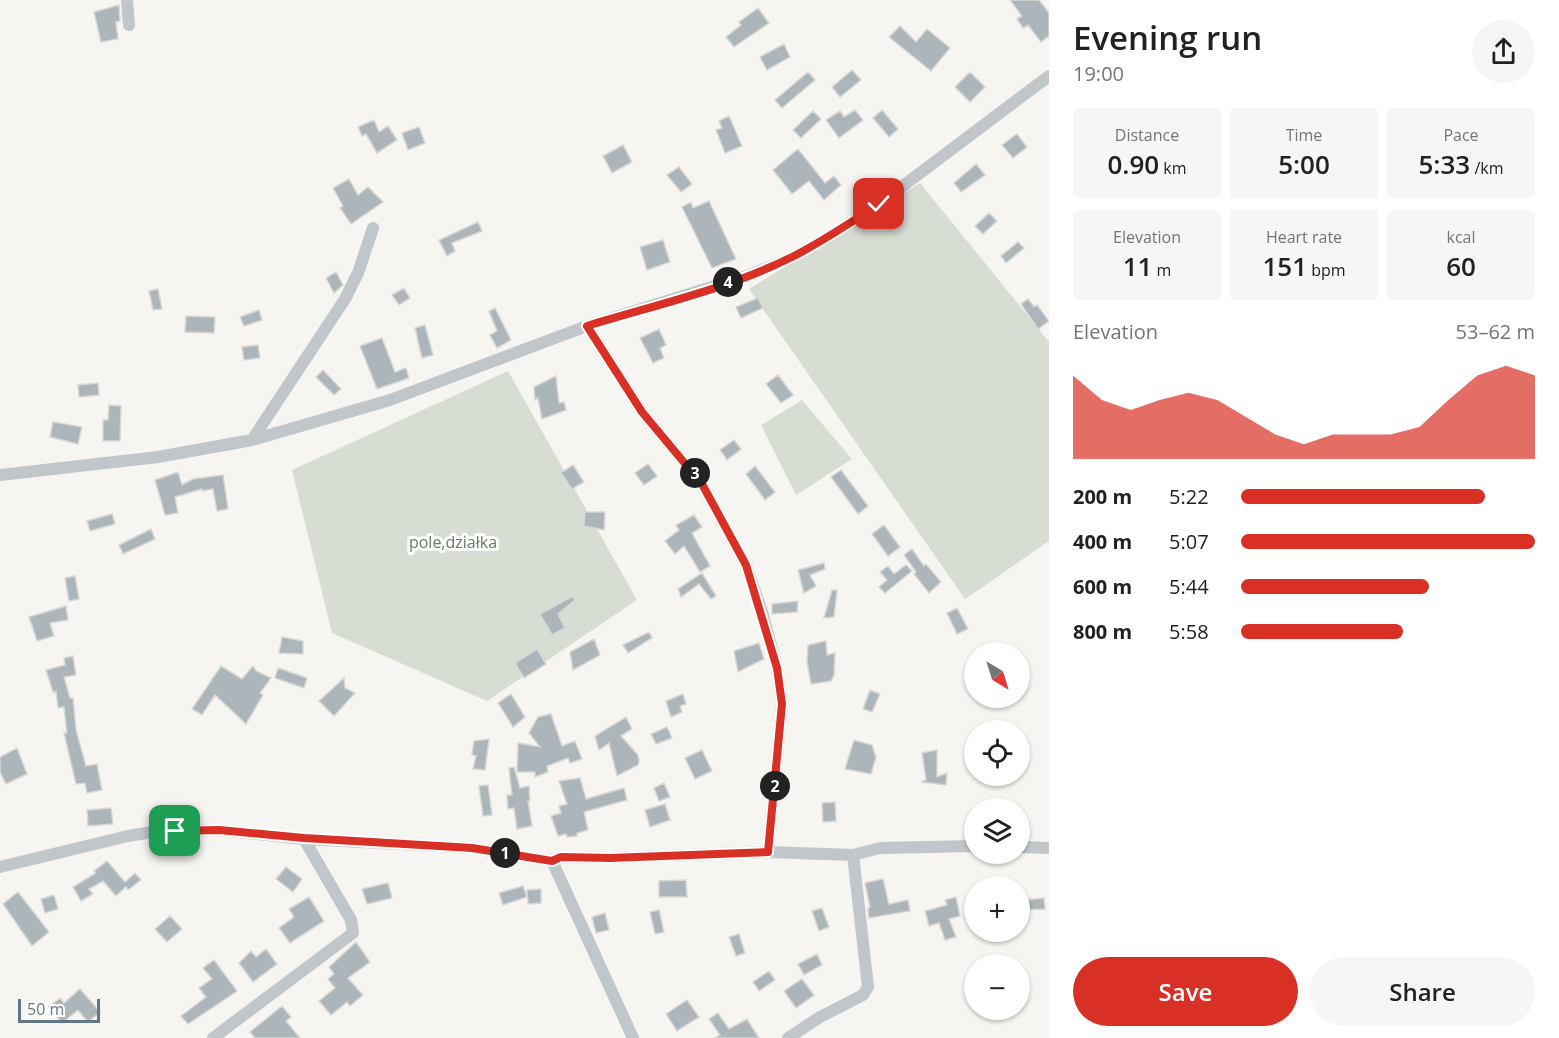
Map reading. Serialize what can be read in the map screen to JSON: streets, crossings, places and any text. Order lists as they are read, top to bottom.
{
  "parks": ["pole,działka"],
  "scale_bar": "50 m",
  "north": "bottom right",
  "page": {
    "heading": ["Evening run", "19:00"],
    "stats": [
      ["Distance", "0.90 km"],
      ["Time", "5:00"],
      ["Pace", "5:33 /km"],
      ["Elevation", "11 m"],
      ["Heart rate", "151 bpm"],
      ["kcal", "60"]
    ],
    "pins": [
      "4",
      "3",
      "2",
      "1"
    ],
    "chart": ["Elevation", "53–62 m"],
    "list": [
      {
        "name": "200 m",
        "note": "5:22"
      },
      {
        "name": "400 m",
        "note": "5:07"
      },
      {
        "name": "600 m",
        "note": "5:44"
      },
      {
        "name": "800 m",
        "note": "5:58"
      }
    ],
    "map_buttons": ["+", "−"],
    "buttons": ["Save", "Share"],
    "scale": "50 m"
  }
}
